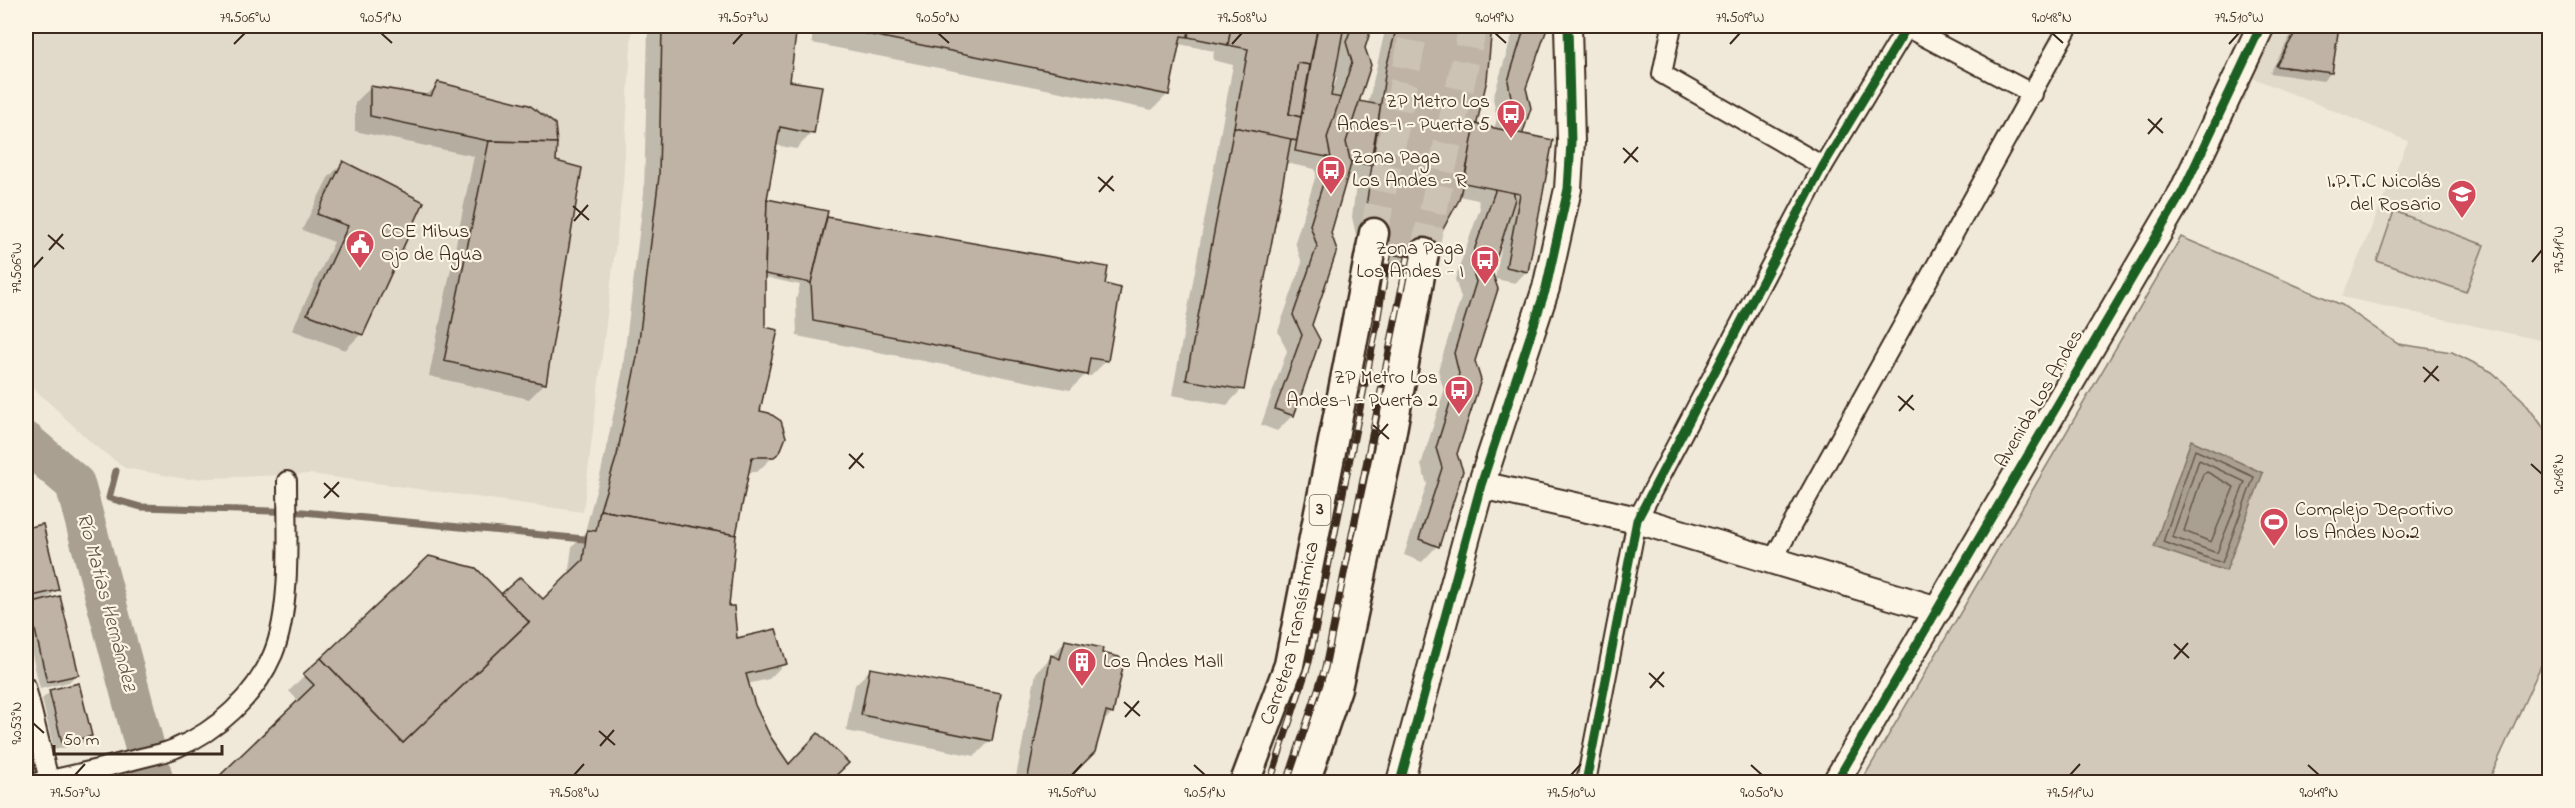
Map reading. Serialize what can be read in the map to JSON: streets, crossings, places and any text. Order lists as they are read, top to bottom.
{
  "streets": {
    "main road": ["3", "Carretera Transístmica"],
    "street": ["Avenida Los Andes"]
  },
  "water": ["Río Matías Hernández"],
  "places": {
    "bus stop": [
      "ZP Metro Los Andes-I - Puerta 5",
      "Zona Paga Los Andes - R",
      "Zona Paga Los Andes - I",
      "ZP Metro Los Andes-I - Puerta 2"
    ],
    "school or university": ["I.P.T.C Nicolás del Rosario"],
    "public building": ["COE Mibus Ojo de Agua"],
    "sports": ["Complejo Deportivo los Andes No.2"],
    "building": ["Los Andes Mall"]
  },
  "scale_bar": "50 m",
  "coordinates": [
    "79.506°W",
    "9.051°N",
    "79.507°W",
    "9.050°N",
    "79.508°W",
    "9.049°N",
    "79.509°W",
    "9.048°N",
    "79.510°W",
    "79.511°W",
    "9.053°N"
  ]
}
